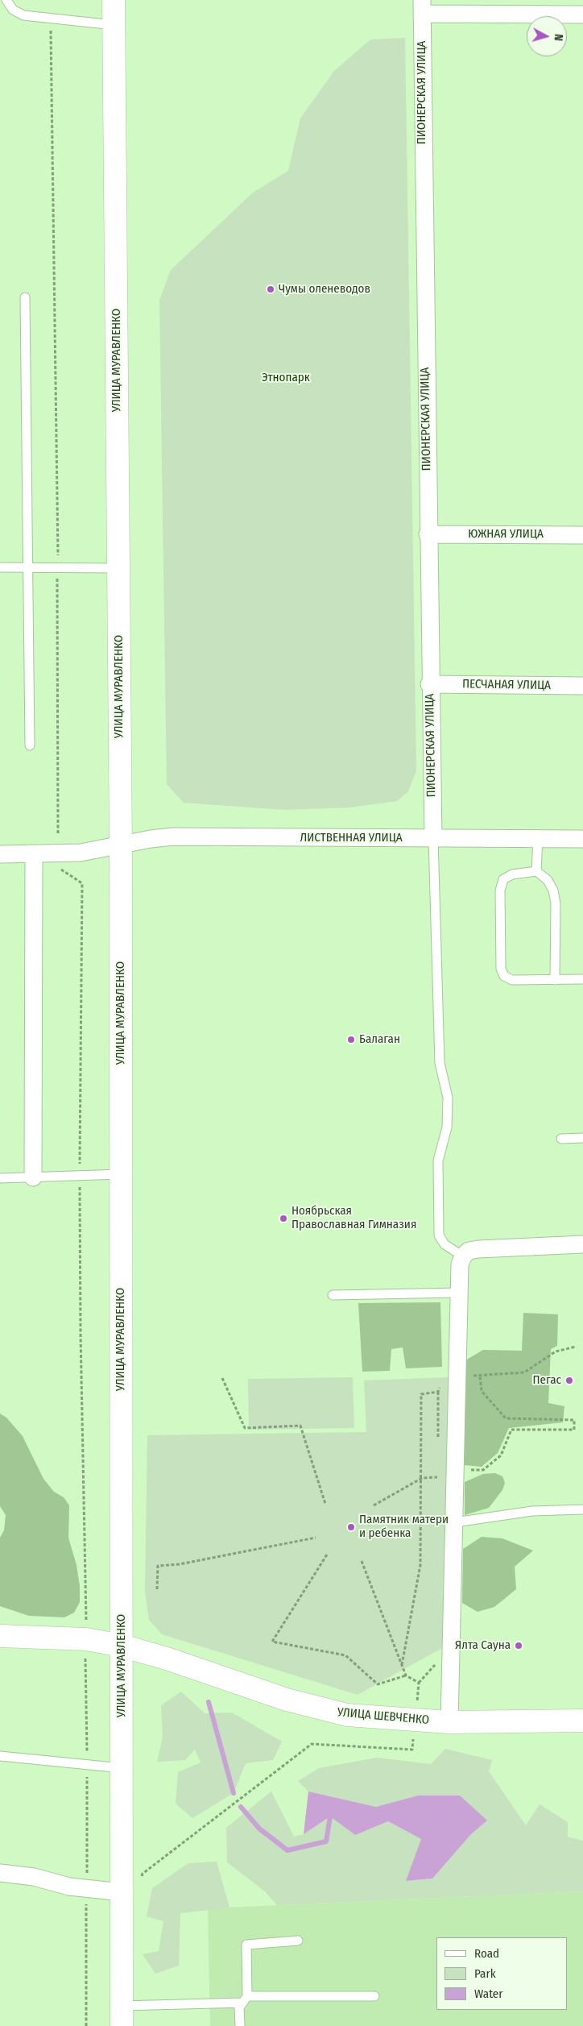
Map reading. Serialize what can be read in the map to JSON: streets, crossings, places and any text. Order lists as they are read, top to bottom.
{
  "streets": {
    "main road": ["УЛИЦА МУРАВЛЕНКО", "УЛИЦА ШЕВЧЕНКО"],
    "street": [
      "ПИОНЕРСКАЯ УЛИЦА",
      "ЮЖНАЯ УЛИЦА",
      "ПЕСЧАНАЯ УЛИЦА",
      "ЛИСТВЕННАЯ УЛИЦА"
    ]
  },
  "crossings": [
    ["ПИОНЕРСКАЯ УЛИЦА", "ЮЖНАЯ УЛИЦА"],
    ["ПИОНЕРСКАЯ УЛИЦА", "ПЕСЧАНАЯ УЛИЦА"],
    ["ПИОНЕРСКАЯ УЛИЦА", "ЛИСТВЕННАЯ УЛИЦА"],
    ["УЛИЦА МУРАВЛЕНКО", "ЛИСТВЕННАЯ УЛИЦА"],
    ["УЛИЦА МУРАВЛЕНКО", "УЛИЦА ШЕВЧЕНКО"]
  ],
  "parks": ["Этнопарк"],
  "places": [
    "Чумы оленеводов",
    "Балаган",
    "Ноябрьская Православная Гимназия",
    "Пегас",
    "Памятник матери и ребенка",
    "Ялта Сауна"
  ],
  "legend": ["Road", "Park", "Water"],
  "north": "right"
}
